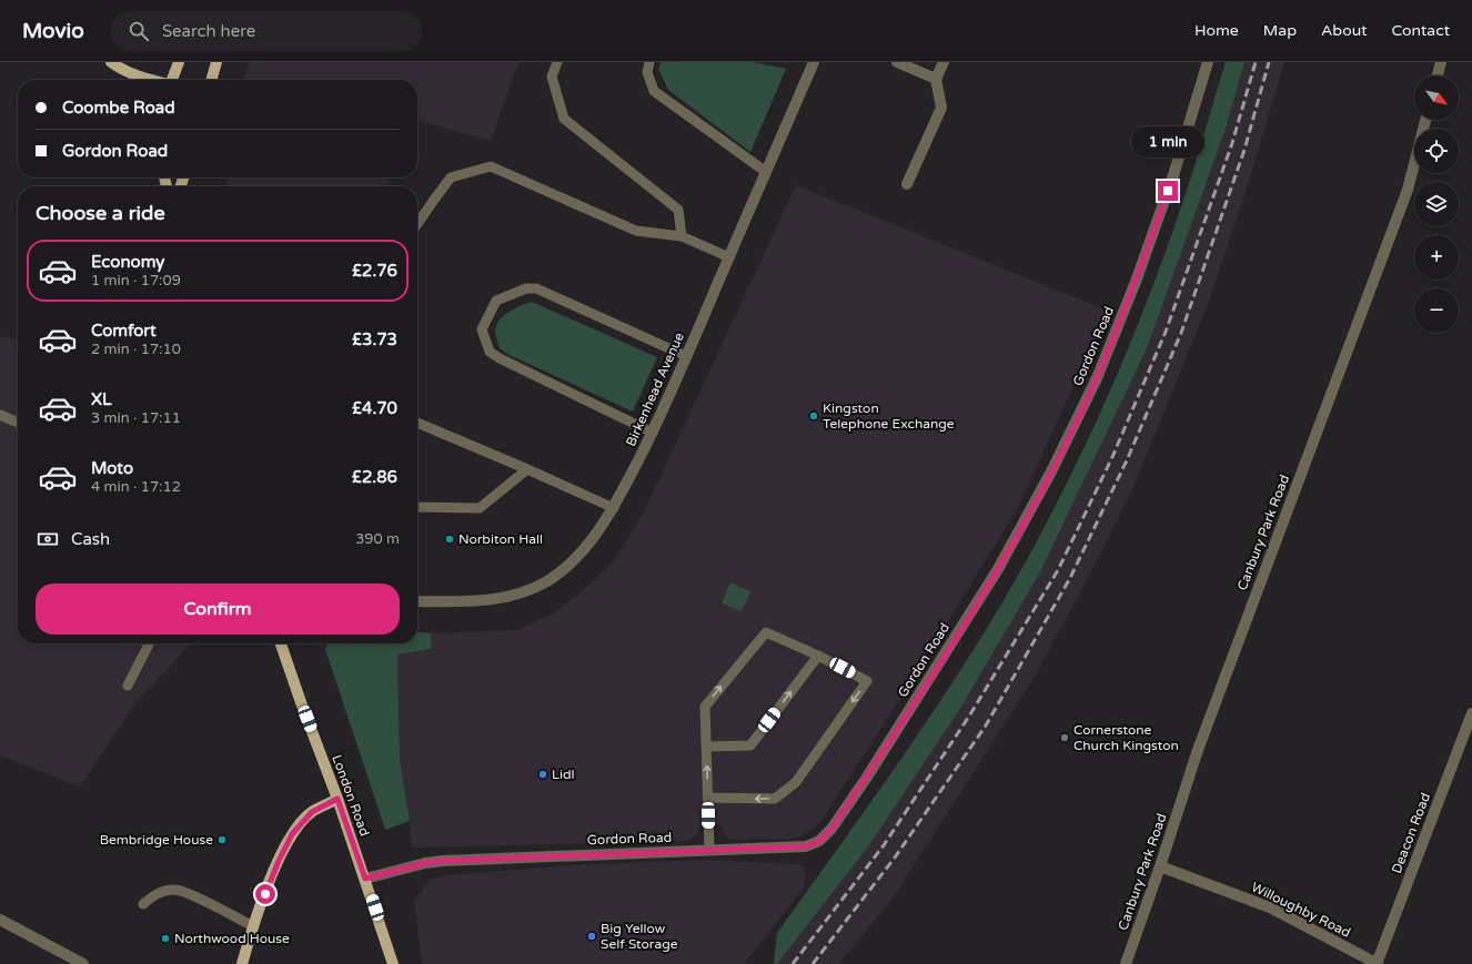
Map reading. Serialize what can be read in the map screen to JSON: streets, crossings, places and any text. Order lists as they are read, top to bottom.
{
  "streets": {
    "main road": ["London Road"],
    "street": [
      "Gordon Road",
      "Birkenhead Avenue",
      "Canbury Park Road",
      "Deacon Road",
      "Willoughby Road"
    ]
  },
  "crossings": [
    ["Gordon Road", "London Road"],
    ["Canbury Park Road", "Willoughby Road"],
    ["Deacon Road", "Willoughby Road"]
  ],
  "places": [
    "Kingston Telephone Exchange",
    "Norbiton Hall",
    "Cornerstone Church Kingston",
    "Lidl",
    "Bembridge House",
    "Big Yellow Self Storage",
    "Northwood House"
  ],
  "north": "bottom right",
  "page": {
    "header": "Movio",
    "search": "Search here",
    "nav": [
      "Home",
      "Map",
      "About",
      "Contact"
    ],
    "map_buttons": ["+", "−"],
    "banner": ["Coombe Road", "Gordon Road"],
    "bubble": "1 min",
    "heading": "Choose a ride",
    "list": [
      {
        "name": "Economy",
        "note": "1 min · 17:09",
        "value": "£2.76"
      },
      {
        "name": "Comfort",
        "note": "2 min · 17:10",
        "value": "£3.73"
      },
      {
        "name": "XL",
        "note": "3 min · 17:11",
        "value": "£4.70"
      },
      {
        "name": "Moto",
        "note": "4 min · 17:12",
        "value": "£2.86"
      }
    ],
    "pay": ["Cash", "390 m"],
    "buttons": "Confirm"
  }
}
